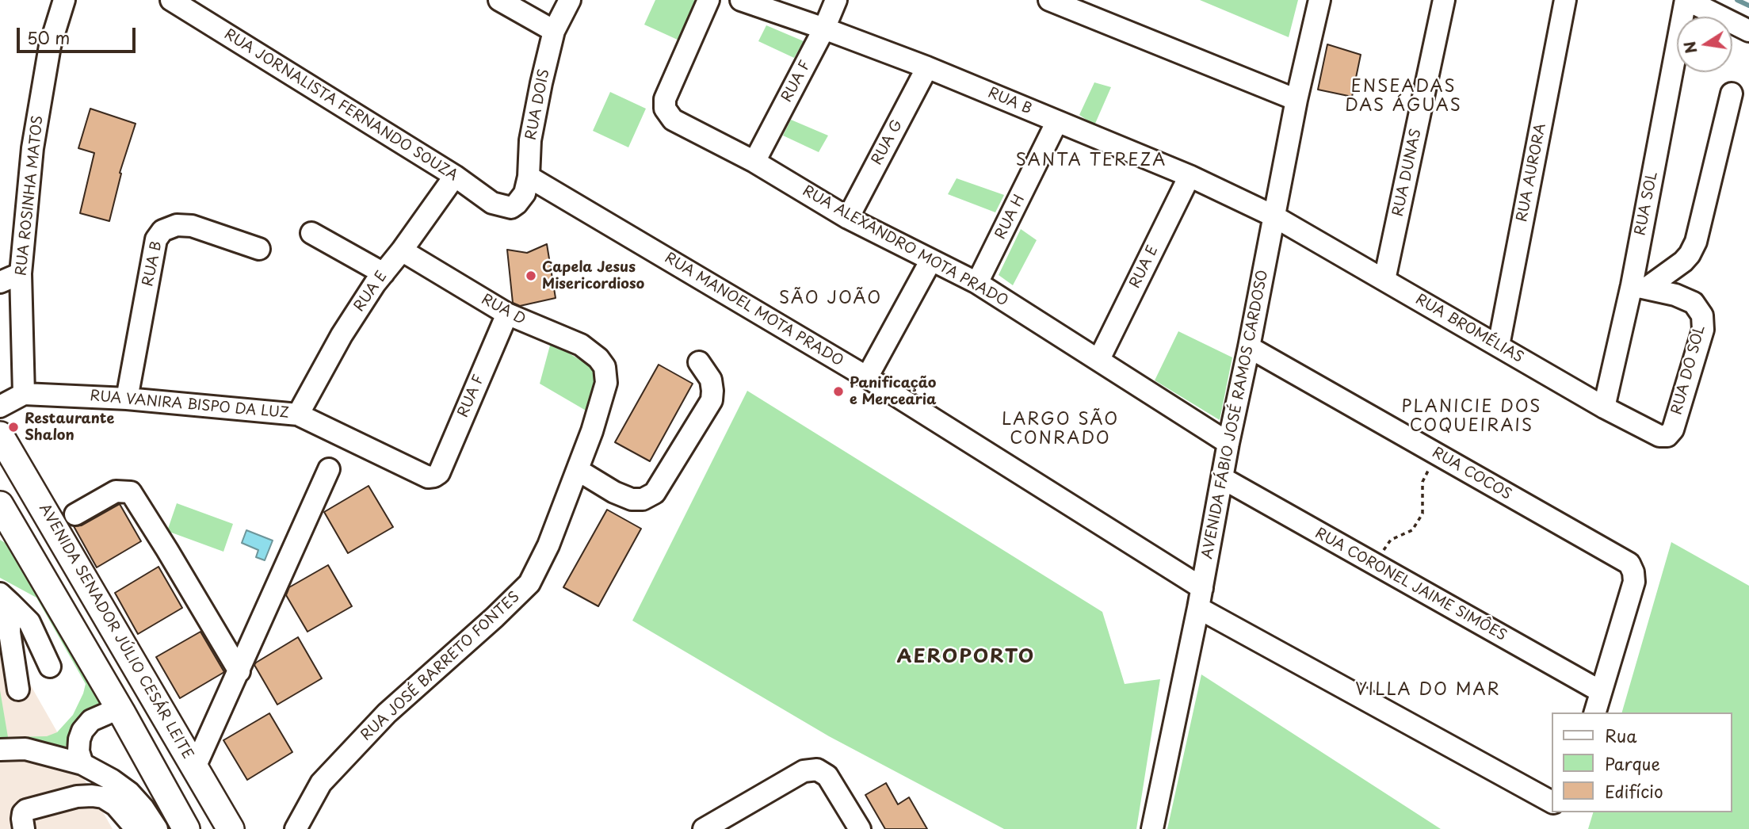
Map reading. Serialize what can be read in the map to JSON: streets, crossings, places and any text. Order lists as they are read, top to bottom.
{
  "streets": {
    "main road": ["AVENIDA SENADOR JÚLIO CESÁR LEITE"],
    "street": [
      "RUA F",
      "RUA B",
      "RUA DOIS",
      "RUA JORNALISTA FERNANDO SOUZA",
      "RUA G",
      "RUA DUNAS",
      "RUA AURORA",
      "RUA ROSINHA MATOS",
      "RUA SOL",
      "RUA H",
      "RUA ALEXANDRO MOTA PRADO",
      "RUA E",
      "RUA D",
      "RUA MANOEL MOTA PRADO",
      "RUA BROMÉLIAS",
      "RUA DO SOL",
      "RUA VANIRA BISPO DA LUZ",
      "AVENIDA FÁBIO JOSÉ RAMOS CARDOSO",
      "RUA COCOS",
      "RUA CORONEL JAIME SIMÔES",
      "RUA JOSÉ BARRETO FONTES"
    ]
  },
  "crossings": [
    ["RUA F", "RUA B"],
    ["RUA F", "RUA ALEXANDRO MOTA PRADO"],
    ["RUA F", "RUA D"],
    ["RUA F", "RUA VANIRA BISPO DA LUZ"],
    ["RUA B", "RUA G"],
    ["RUA B", "RUA H"],
    ["RUA B", "RUA E"],
    ["RUA B", "RUA BROMÉLIAS"],
    ["RUA B", "RUA VANIRA BISPO DA LUZ"],
    ["RUA B", "AVENIDA FÁBIO JOSÉ RAMOS CARDOSO"],
    ["RUA DOIS", "RUA JORNALISTA FERNANDO SOUZA"],
    ["RUA DOIS", "RUA MANOEL MOTA PRADO"],
    ["RUA JORNALISTA FERNANDO SOUZA", "RUA E"],
    ["RUA G", "RUA ALEXANDRO MOTA PRADO"],
    ["RUA DUNAS", "RUA BROMÉLIAS"],
    ["RUA AURORA", "RUA BROMÉLIAS"],
    ["RUA ROSINHA MATOS", "RUA VANIRA BISPO DA LUZ"],
    ["RUA SOL", "RUA BROMÉLIAS"],
    ["RUA SOL", "RUA DO SOL"],
    ["RUA H", "RUA ALEXANDRO MOTA PRADO"],
    ["RUA ALEXANDRO MOTA PRADO", "RUA E"],
    ["RUA ALEXANDRO MOTA PRADO", "AVENIDA FÁBIO JOSÉ RAMOS CARDOSO"],
    ["RUA E", "RUA D"],
    ["RUA E", "RUA VANIRA BISPO DA LUZ"],
    ["RUA D", "RUA JOSÉ BARRETO FONTES"],
    ["RUA MANOEL MOTA PRADO", "AVENIDA FÁBIO JOSÉ RAMOS CARDOSO"],
    ["RUA BROMÉLIAS", "RUA DO SOL"],
    ["RUA BROMÉLIAS", "AVENIDA FÁBIO JOSÉ RAMOS CARDOSO"],
    ["AVENIDA FÁBIO JOSÉ RAMOS CARDOSO", "RUA COCOS"],
    ["AVENIDA FÁBIO JOSÉ RAMOS CARDOSO", "RUA CORONEL JAIME SIMÔES"],
    ["RUA COCOS", "RUA CORONEL JAIME SIMÔES"]
  ],
  "districts": [
    "ENSEADAS DAS ÁGUAS",
    "SANTA TEREZA",
    "SÃO JOÃO",
    "PLANICIE DOS COQUEIRAIS",
    "LARGO SÃO CONRADO",
    "AEROPORTO",
    "VILLA DO MAR"
  ],
  "places": ["Capela Jesus Misericordioso", "Panificação e Mercearia", "Restaurante Shalon"],
  "legend": ["Rua", "Parque", "Edifício"],
  "scale_bar": "50 m",
  "north": "left"
}
